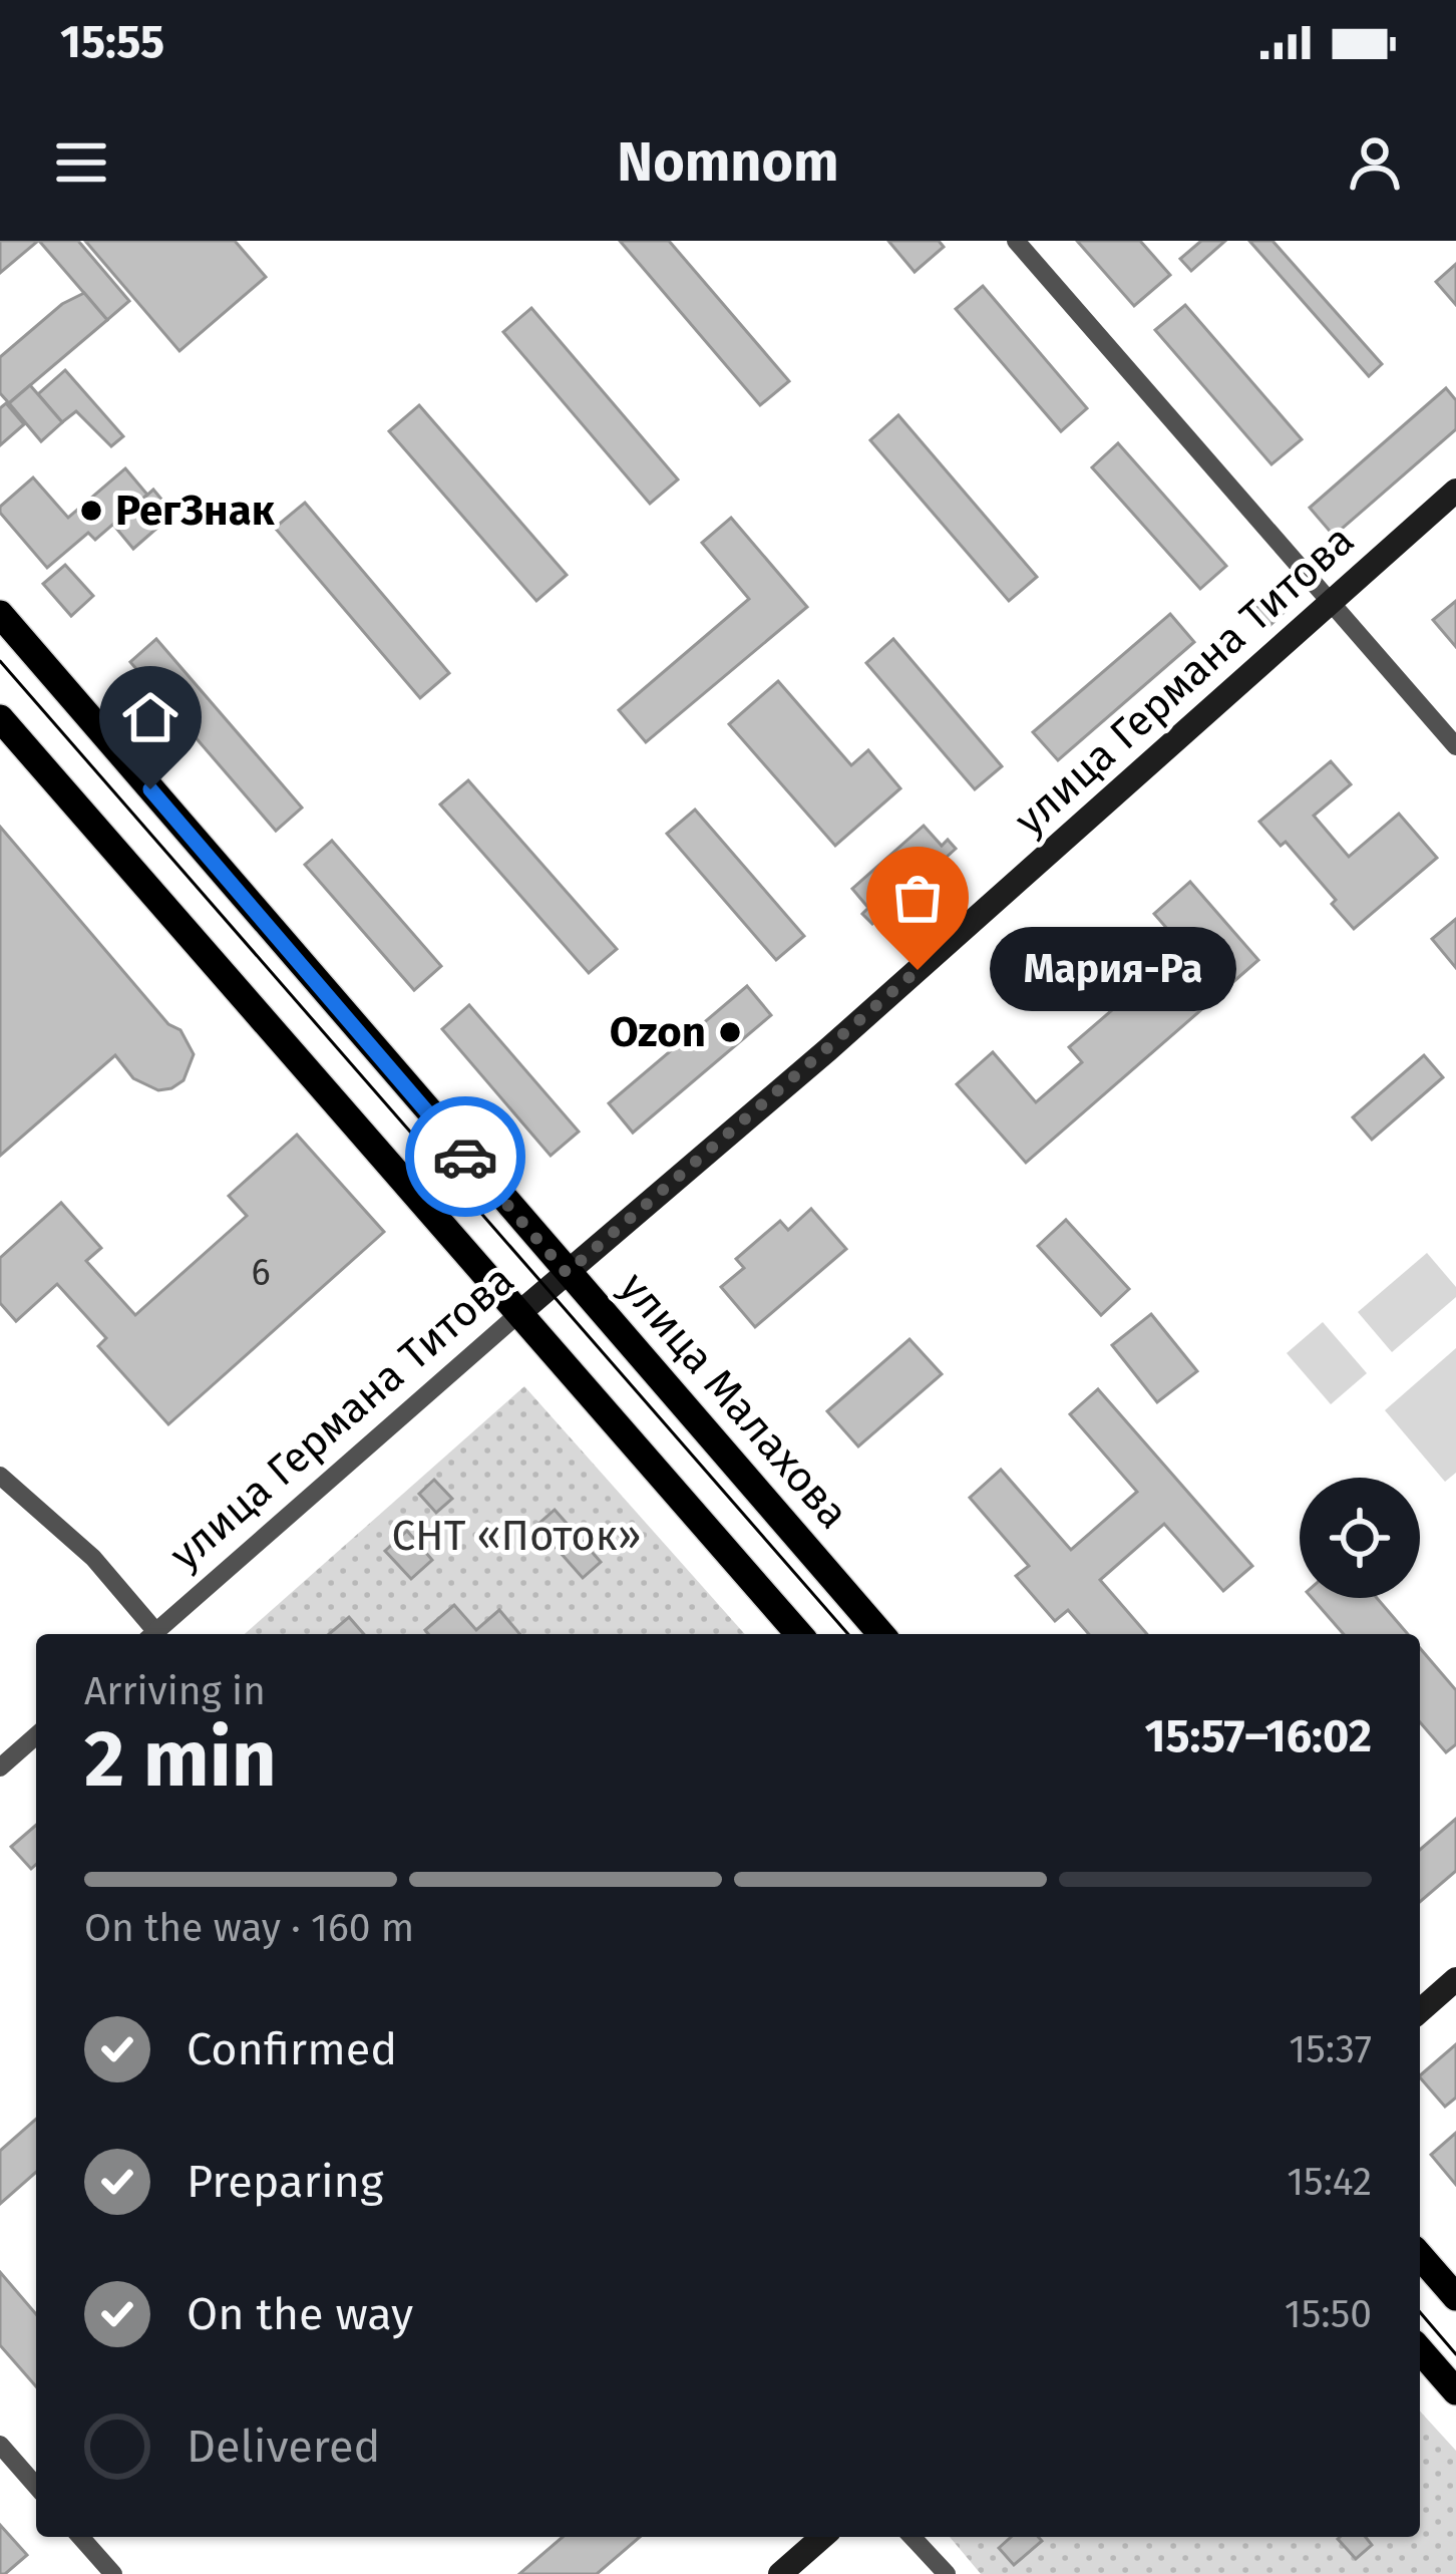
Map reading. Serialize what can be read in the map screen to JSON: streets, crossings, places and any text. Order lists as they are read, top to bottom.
{
  "streets": {
    "main road": ["улица Малахова"],
    "street": ["улица Германа Титова"]
  },
  "crossings": [
    ["улица Германа Титова", "улица Малахова"]
  ],
  "parks": ["СНТ «Поток»"],
  "places": ["РегЗнак", "Мария-Ра", "Ozon"],
  "house_numbers": ["6"],
  "page": {
    "status": "15:55",
    "header": "Nomnom",
    "bubble": "Мария-Ра",
    "heading": ["2 min", "Arriving in", "15:57–16:02"],
    "bar": "On the way · 160 m",
    "list": [
      ["Confirmed", "15:37"],
      ["Preparing", "15:42"],
      ["On the way", "15:50"],
      "Delivered"
    ]
  }
}
